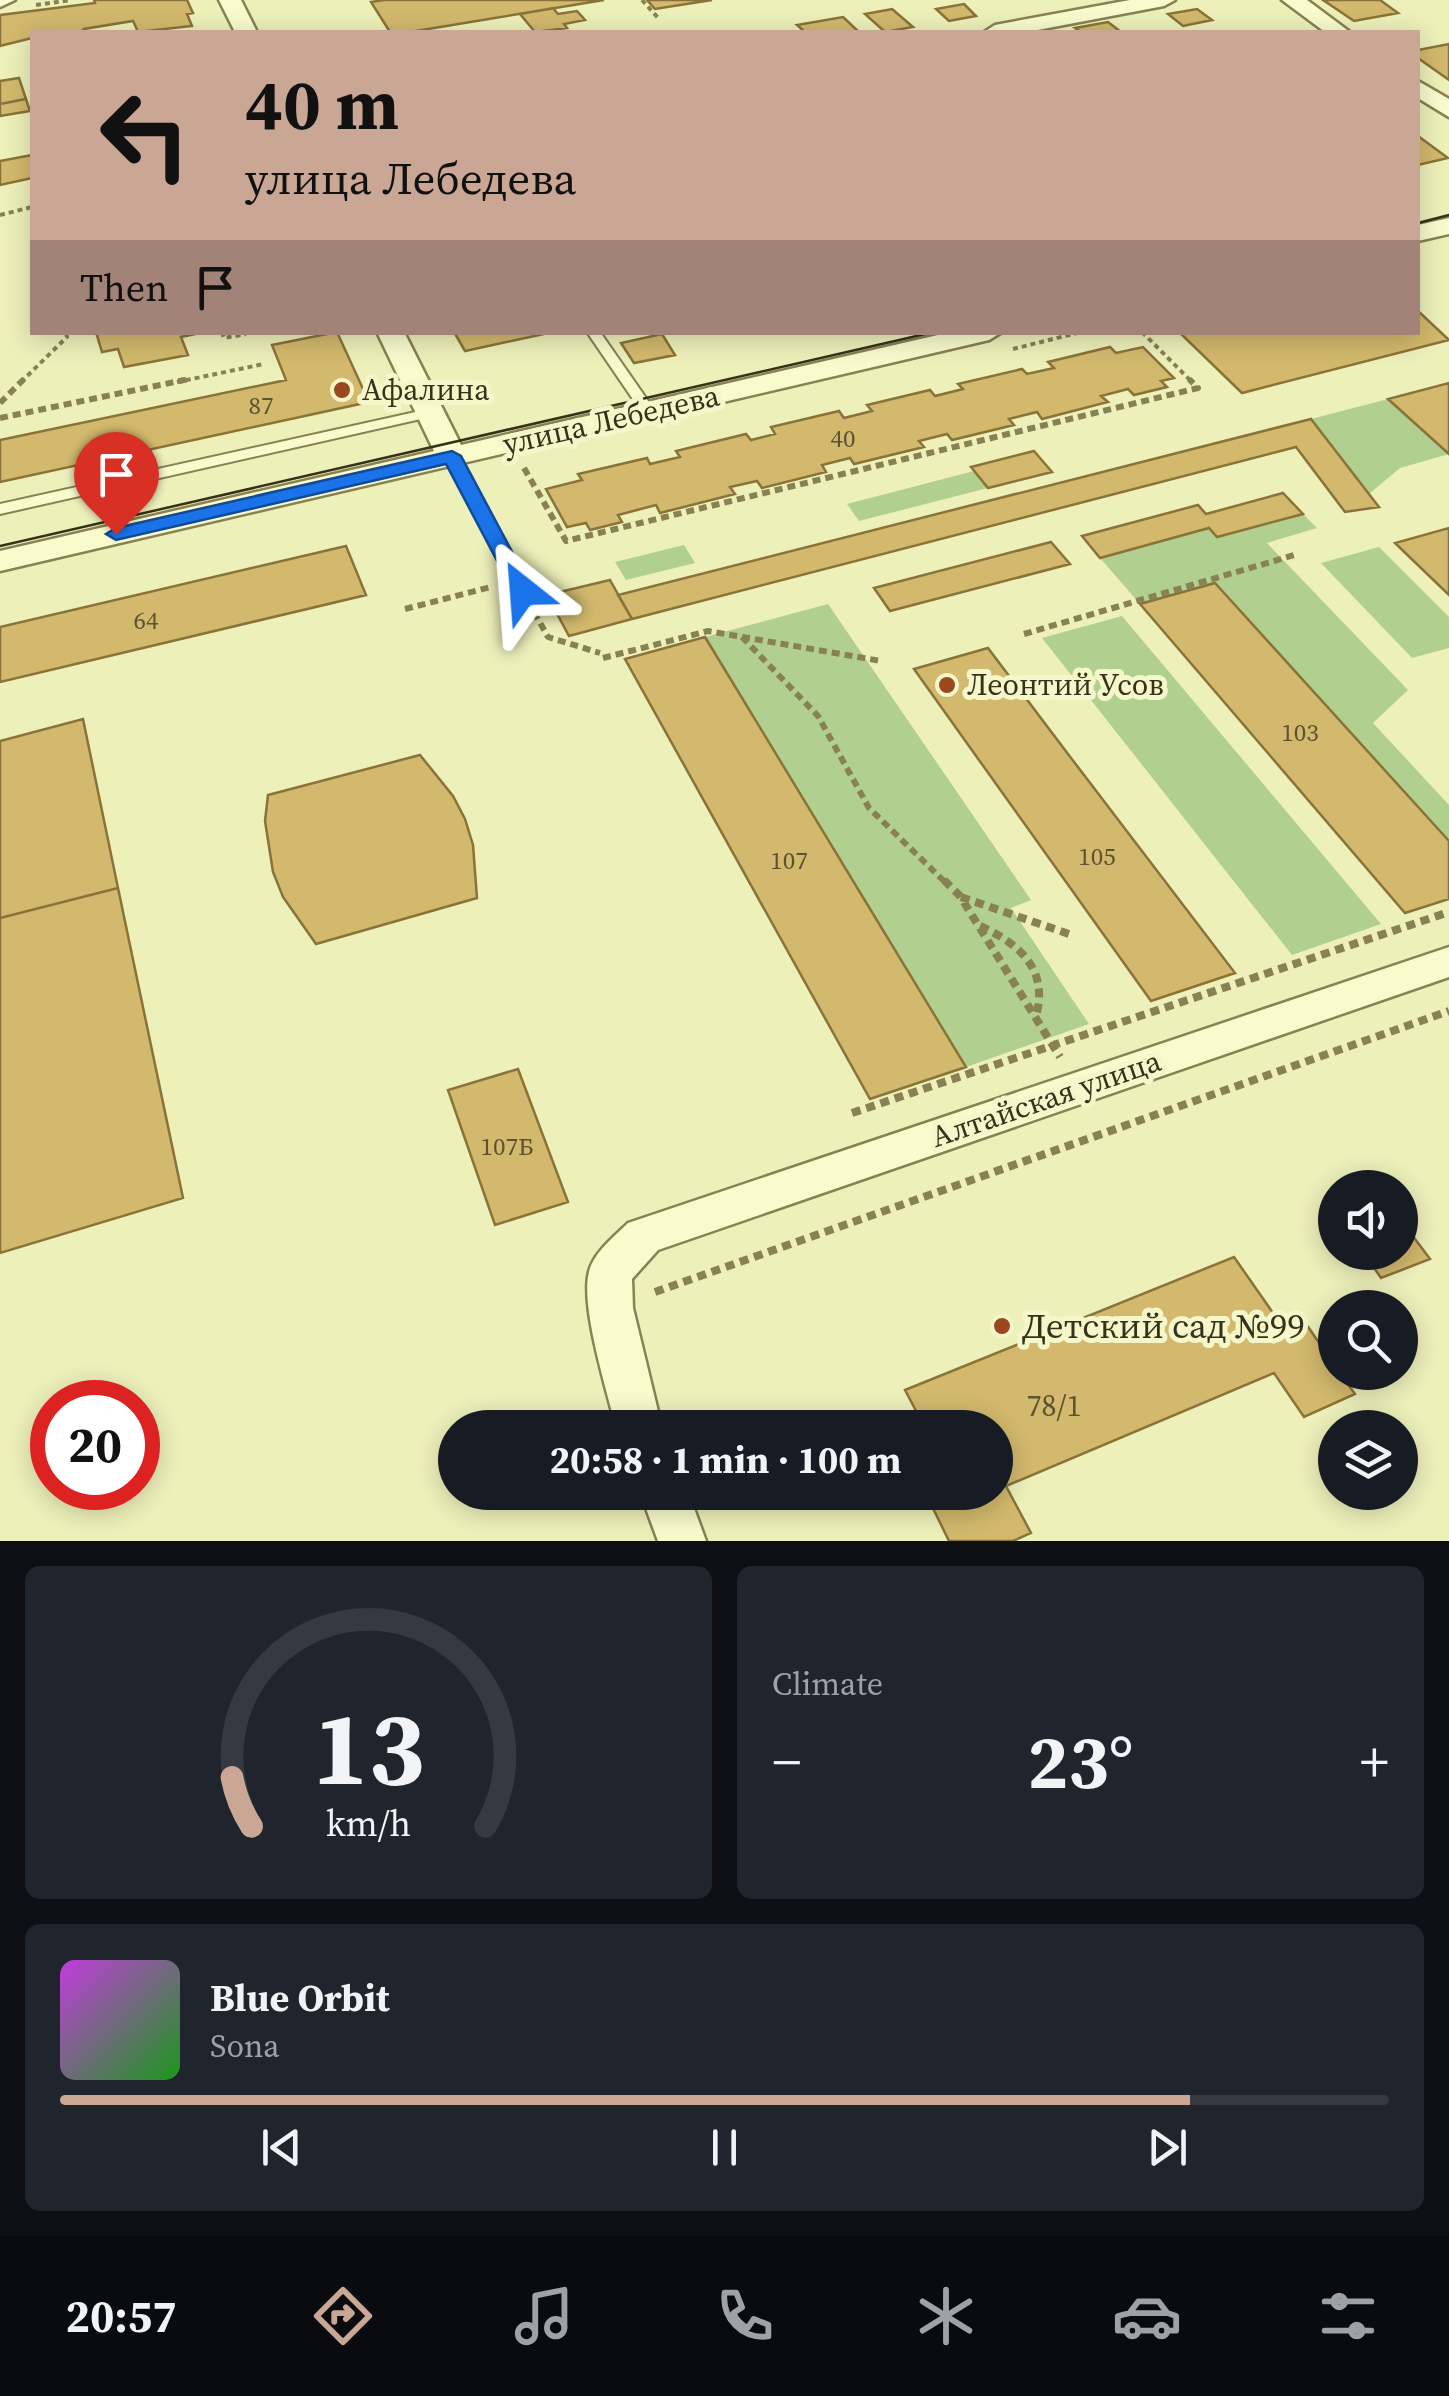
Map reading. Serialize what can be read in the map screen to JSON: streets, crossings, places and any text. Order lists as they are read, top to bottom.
{
  "streets": {
    "street": ["улица Лебедева", "Алтайская улица"]
  },
  "places": ["Афалина", "Леонтий Усов", "Детский сад №99"],
  "house_numbers": [
    "87",
    "40",
    "64",
    "103",
    "105",
    "107",
    "107Б",
    "78/1"
  ],
  "page": {
    "turn": ["40 m", "улица Лебедева"],
    "then": "Then",
    "limit": "20",
    "trip": "20:58 · 1 min · 100 m",
    "tile": "Climate",
    "heat": ["−", "23°", "+"],
    "song": ["Blue Orbit", "Sona"],
    "tabs": "20:57",
    "gauge": ["13", "km/h"]
  }
}
